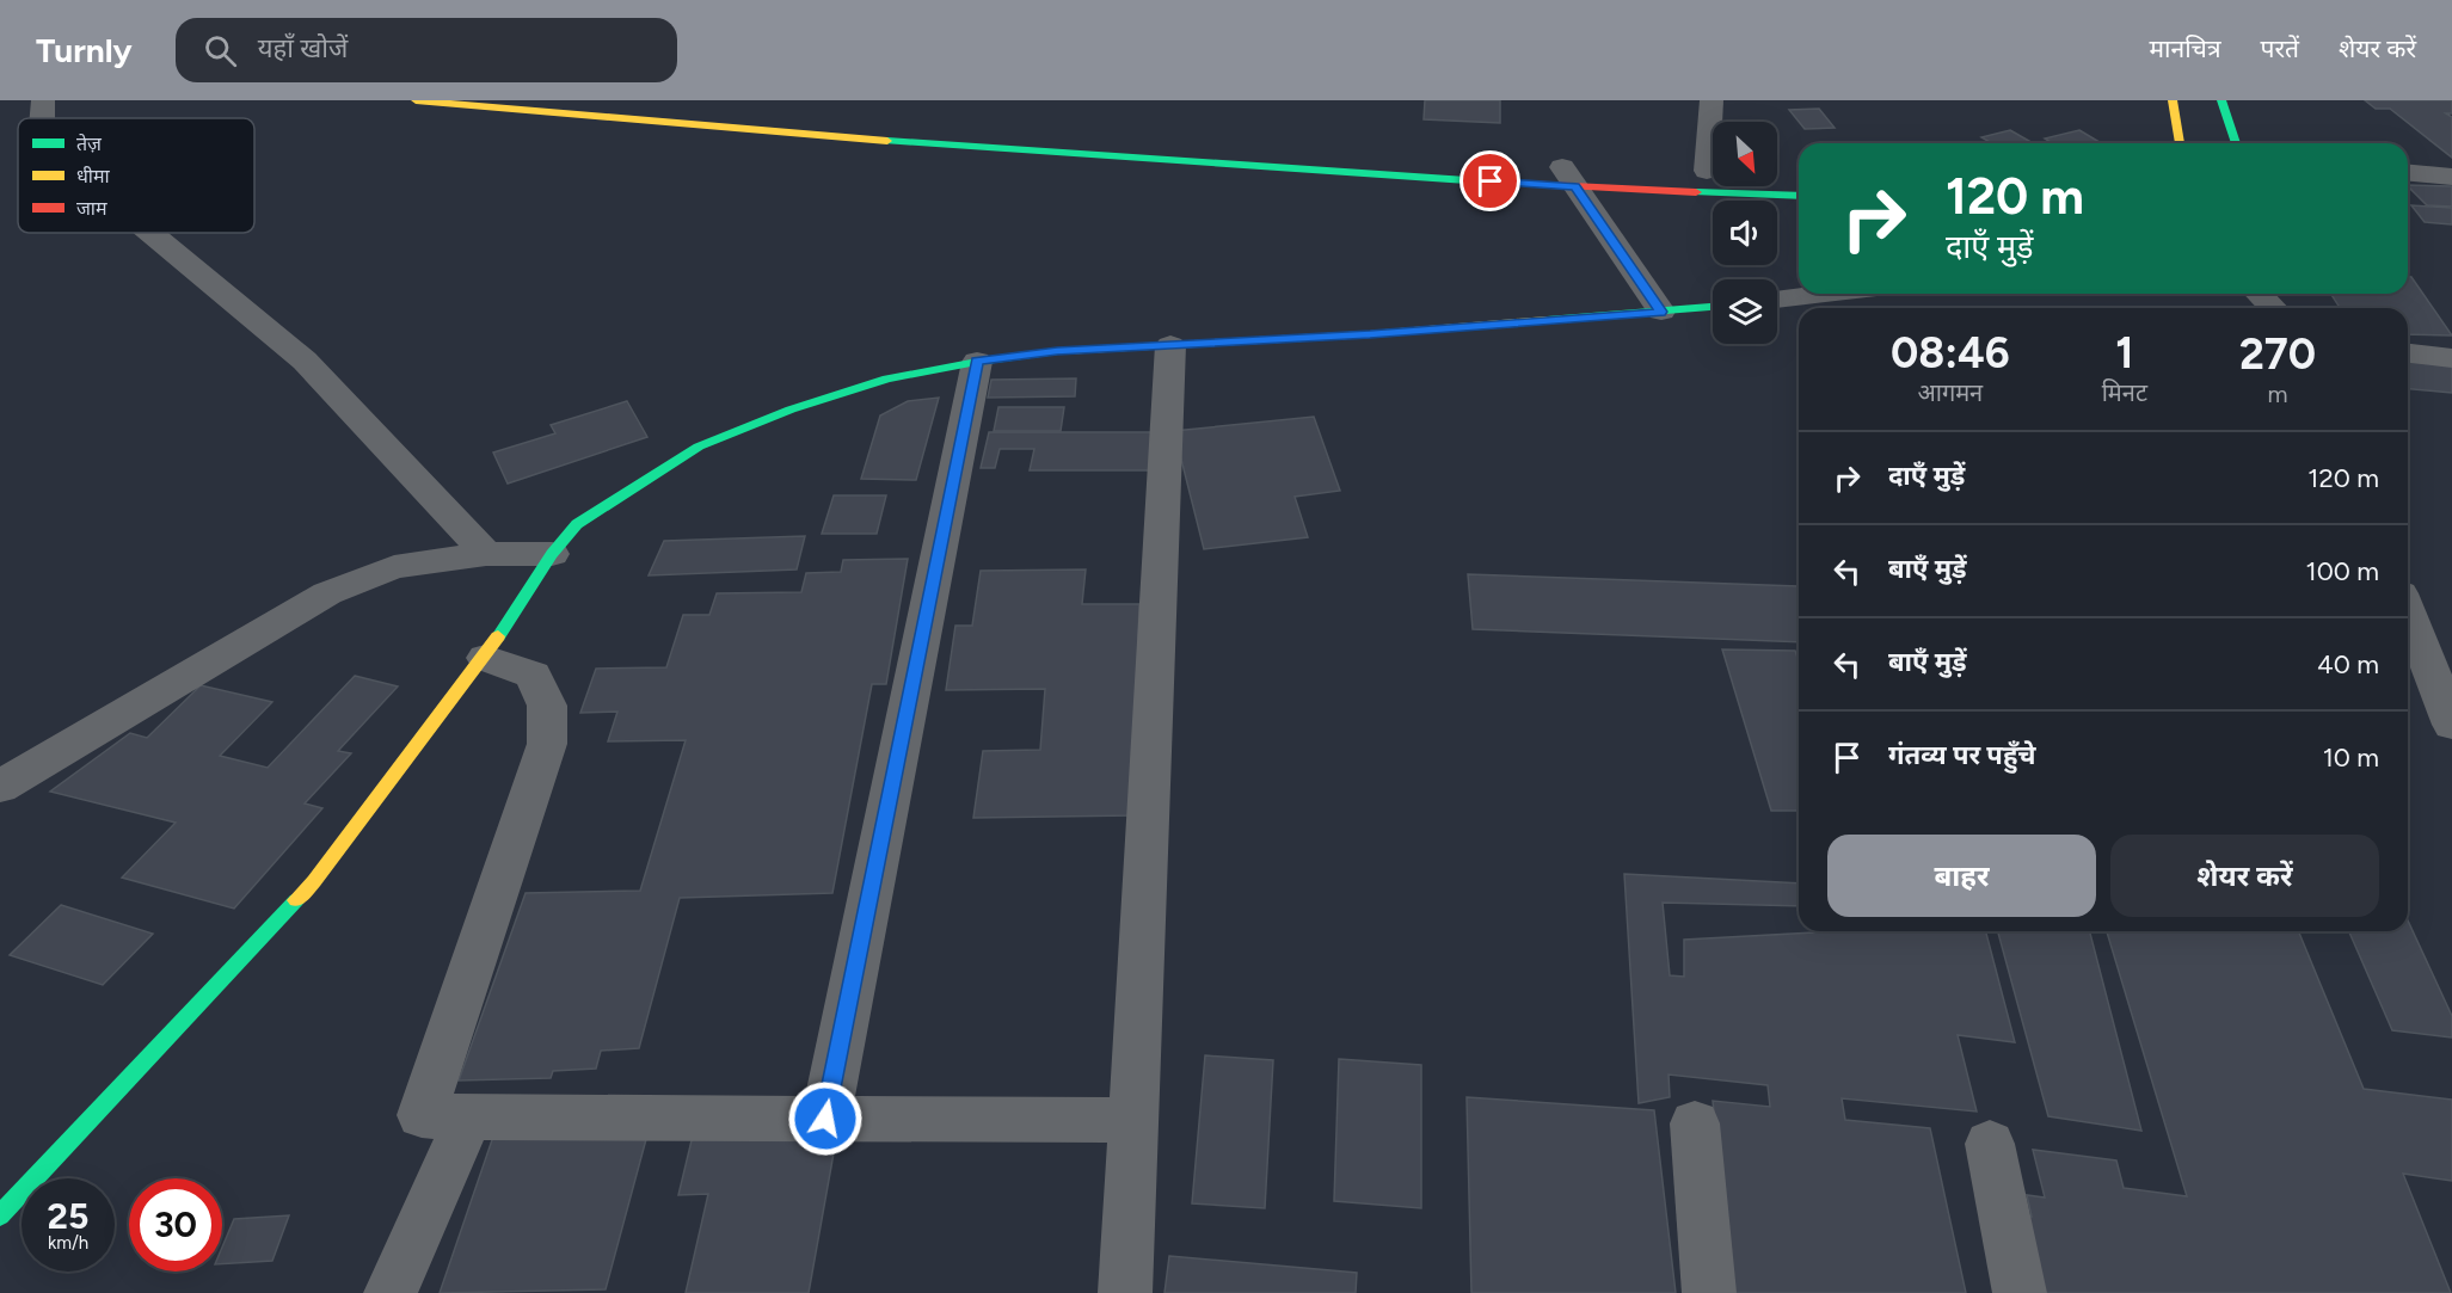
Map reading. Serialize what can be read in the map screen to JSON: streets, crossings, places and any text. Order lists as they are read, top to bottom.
{
  "legend": ["तेज़", "धीमा", "जाम"],
  "north": "bottom right",
  "page": {
    "header": "Turnly",
    "search": "यहाँ खोजें",
    "nav": ["मानचित्र", "परतें", "शेयर करें"],
    "turn": ["120 m", "दाएँ मुड़ें"],
    "eta": [
      "08:46",
      "आगमन",
      "1",
      "मिनट",
      "270",
      "m"
    ],
    "list": [
      {
        "name": "दाएँ मुड़ें",
        "value": "120 m"
      },
      {
        "name": "बाएँ मुड़ें",
        "value": "100 m"
      },
      {
        "name": "बाएँ मुड़ें",
        "value": "40 m"
      },
      {
        "name": "गंतव्य पर पहुँचे",
        "value": "10 m"
      }
    ],
    "buttons": ["बाहर", "शेयर करें"],
    "speed": "25 km/h",
    "limit": "30"
  }
}
